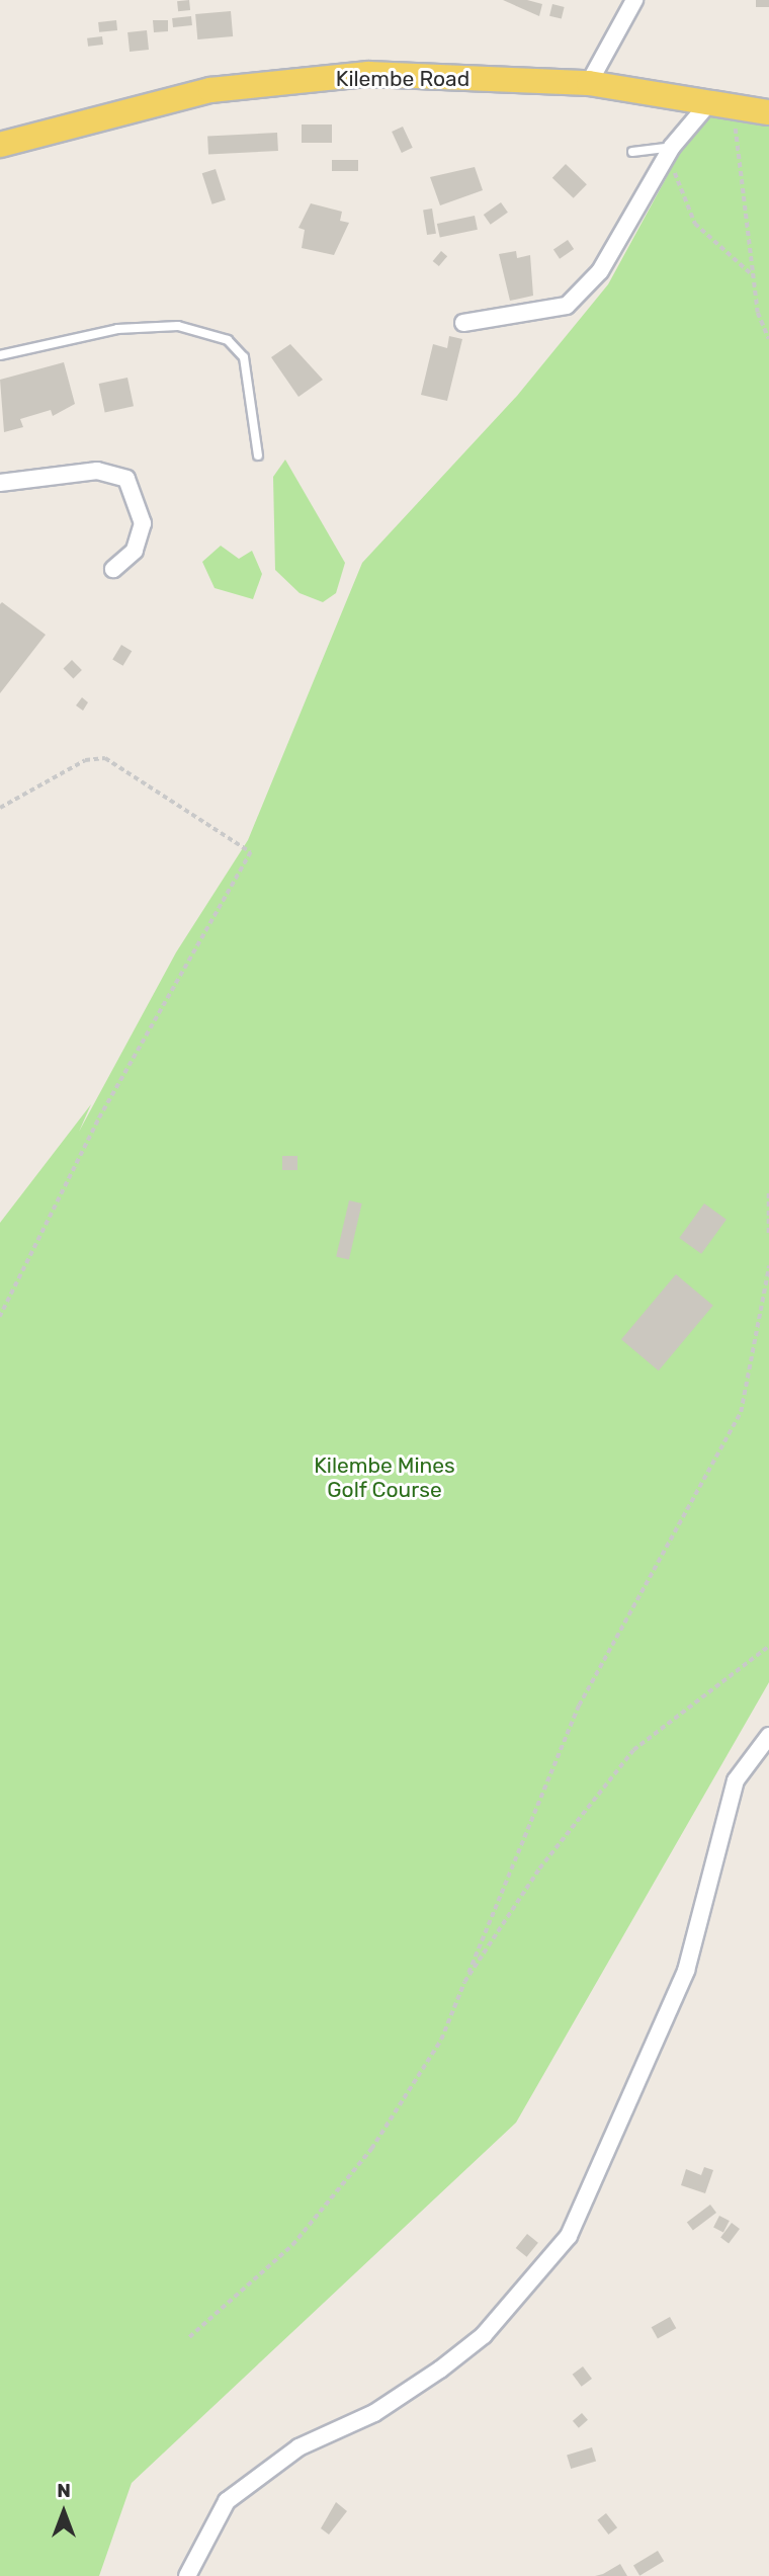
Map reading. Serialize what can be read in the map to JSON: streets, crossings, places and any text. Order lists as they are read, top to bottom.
{
  "streets": {
    "main road": ["Kilembe Road"]
  },
  "parks": ["Kilembe Mines Golf Course"],
  "north": "top"
}
